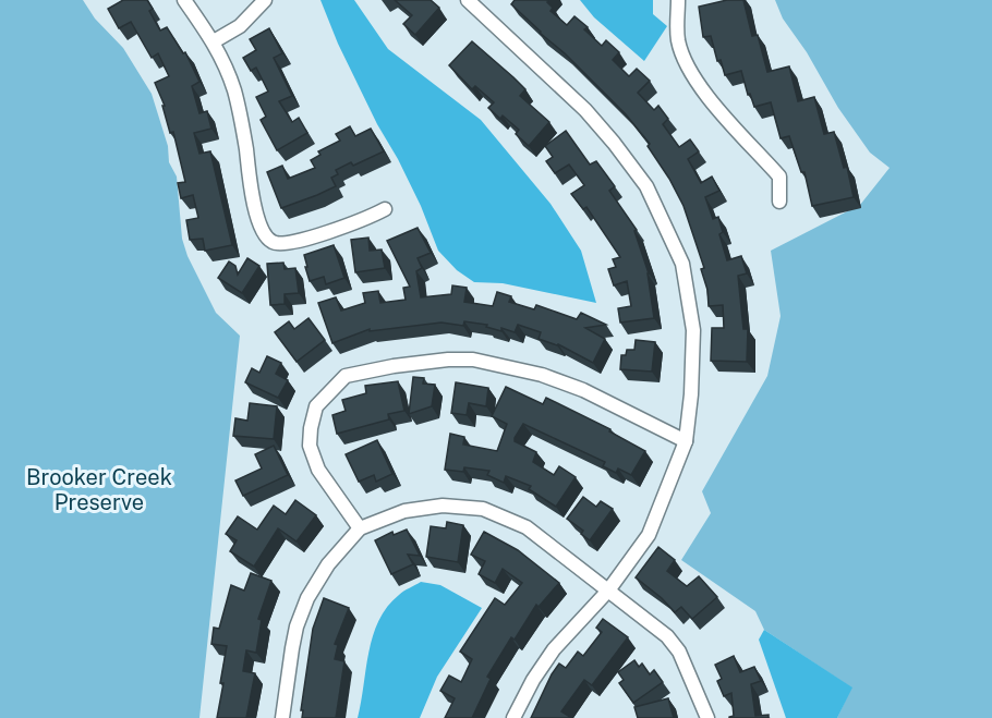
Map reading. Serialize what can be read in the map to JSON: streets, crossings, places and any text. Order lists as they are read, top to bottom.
{
  "parks": ["Brooker Creek Preserve"]
}
